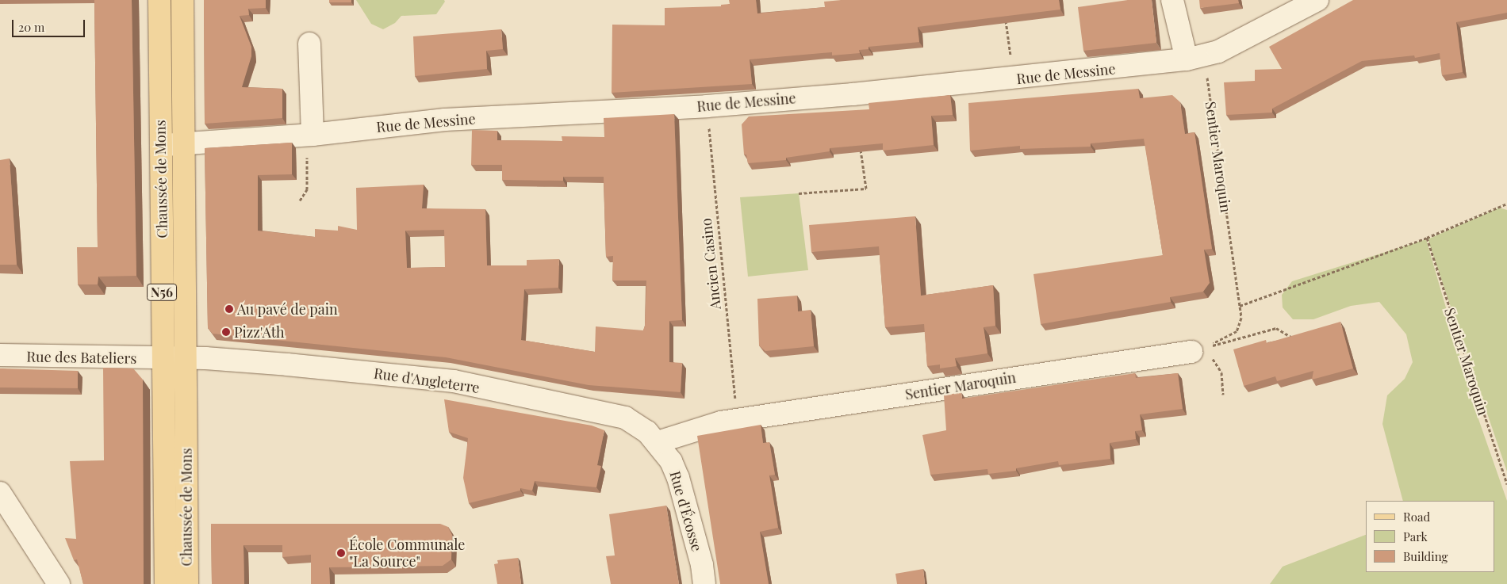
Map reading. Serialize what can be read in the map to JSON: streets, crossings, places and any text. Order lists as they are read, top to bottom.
{
  "streets": {
    "main road": ["Chaussée de Mons", "N56"],
    "street": [
      "Rue de Messine",
      "Sentier Maroquin",
      "Rue des Bateliers",
      "Rue d'Angleterre",
      "Rue d'Écosse"
    ],
    "path": ["Ancien Casino"]
  },
  "crossings": [
    ["Rue de Messine", "Sentier Maroquin"],
    ["Rue de Messine", "Chaussée de Mons"],
    ["Rue de Messine", "Ancien Casino"],
    ["Sentier Maroquin", "Ancien Casino"],
    ["Sentier Maroquin", "Rue d'Angleterre"],
    ["Sentier Maroquin", "Rue d'Écosse"],
    ["Chaussée de Mons", "Rue des Bateliers"],
    ["Chaussée de Mons", "Rue d'Angleterre"],
    ["Rue d'Angleterre", "Rue d'Écosse"]
  ],
  "places": ["Au pavé de pain", "Pizz'Ath", "École Communale \"La Source\""],
  "legend": ["Road", "Park", "Building"],
  "scale_bar": "20 m"
}
